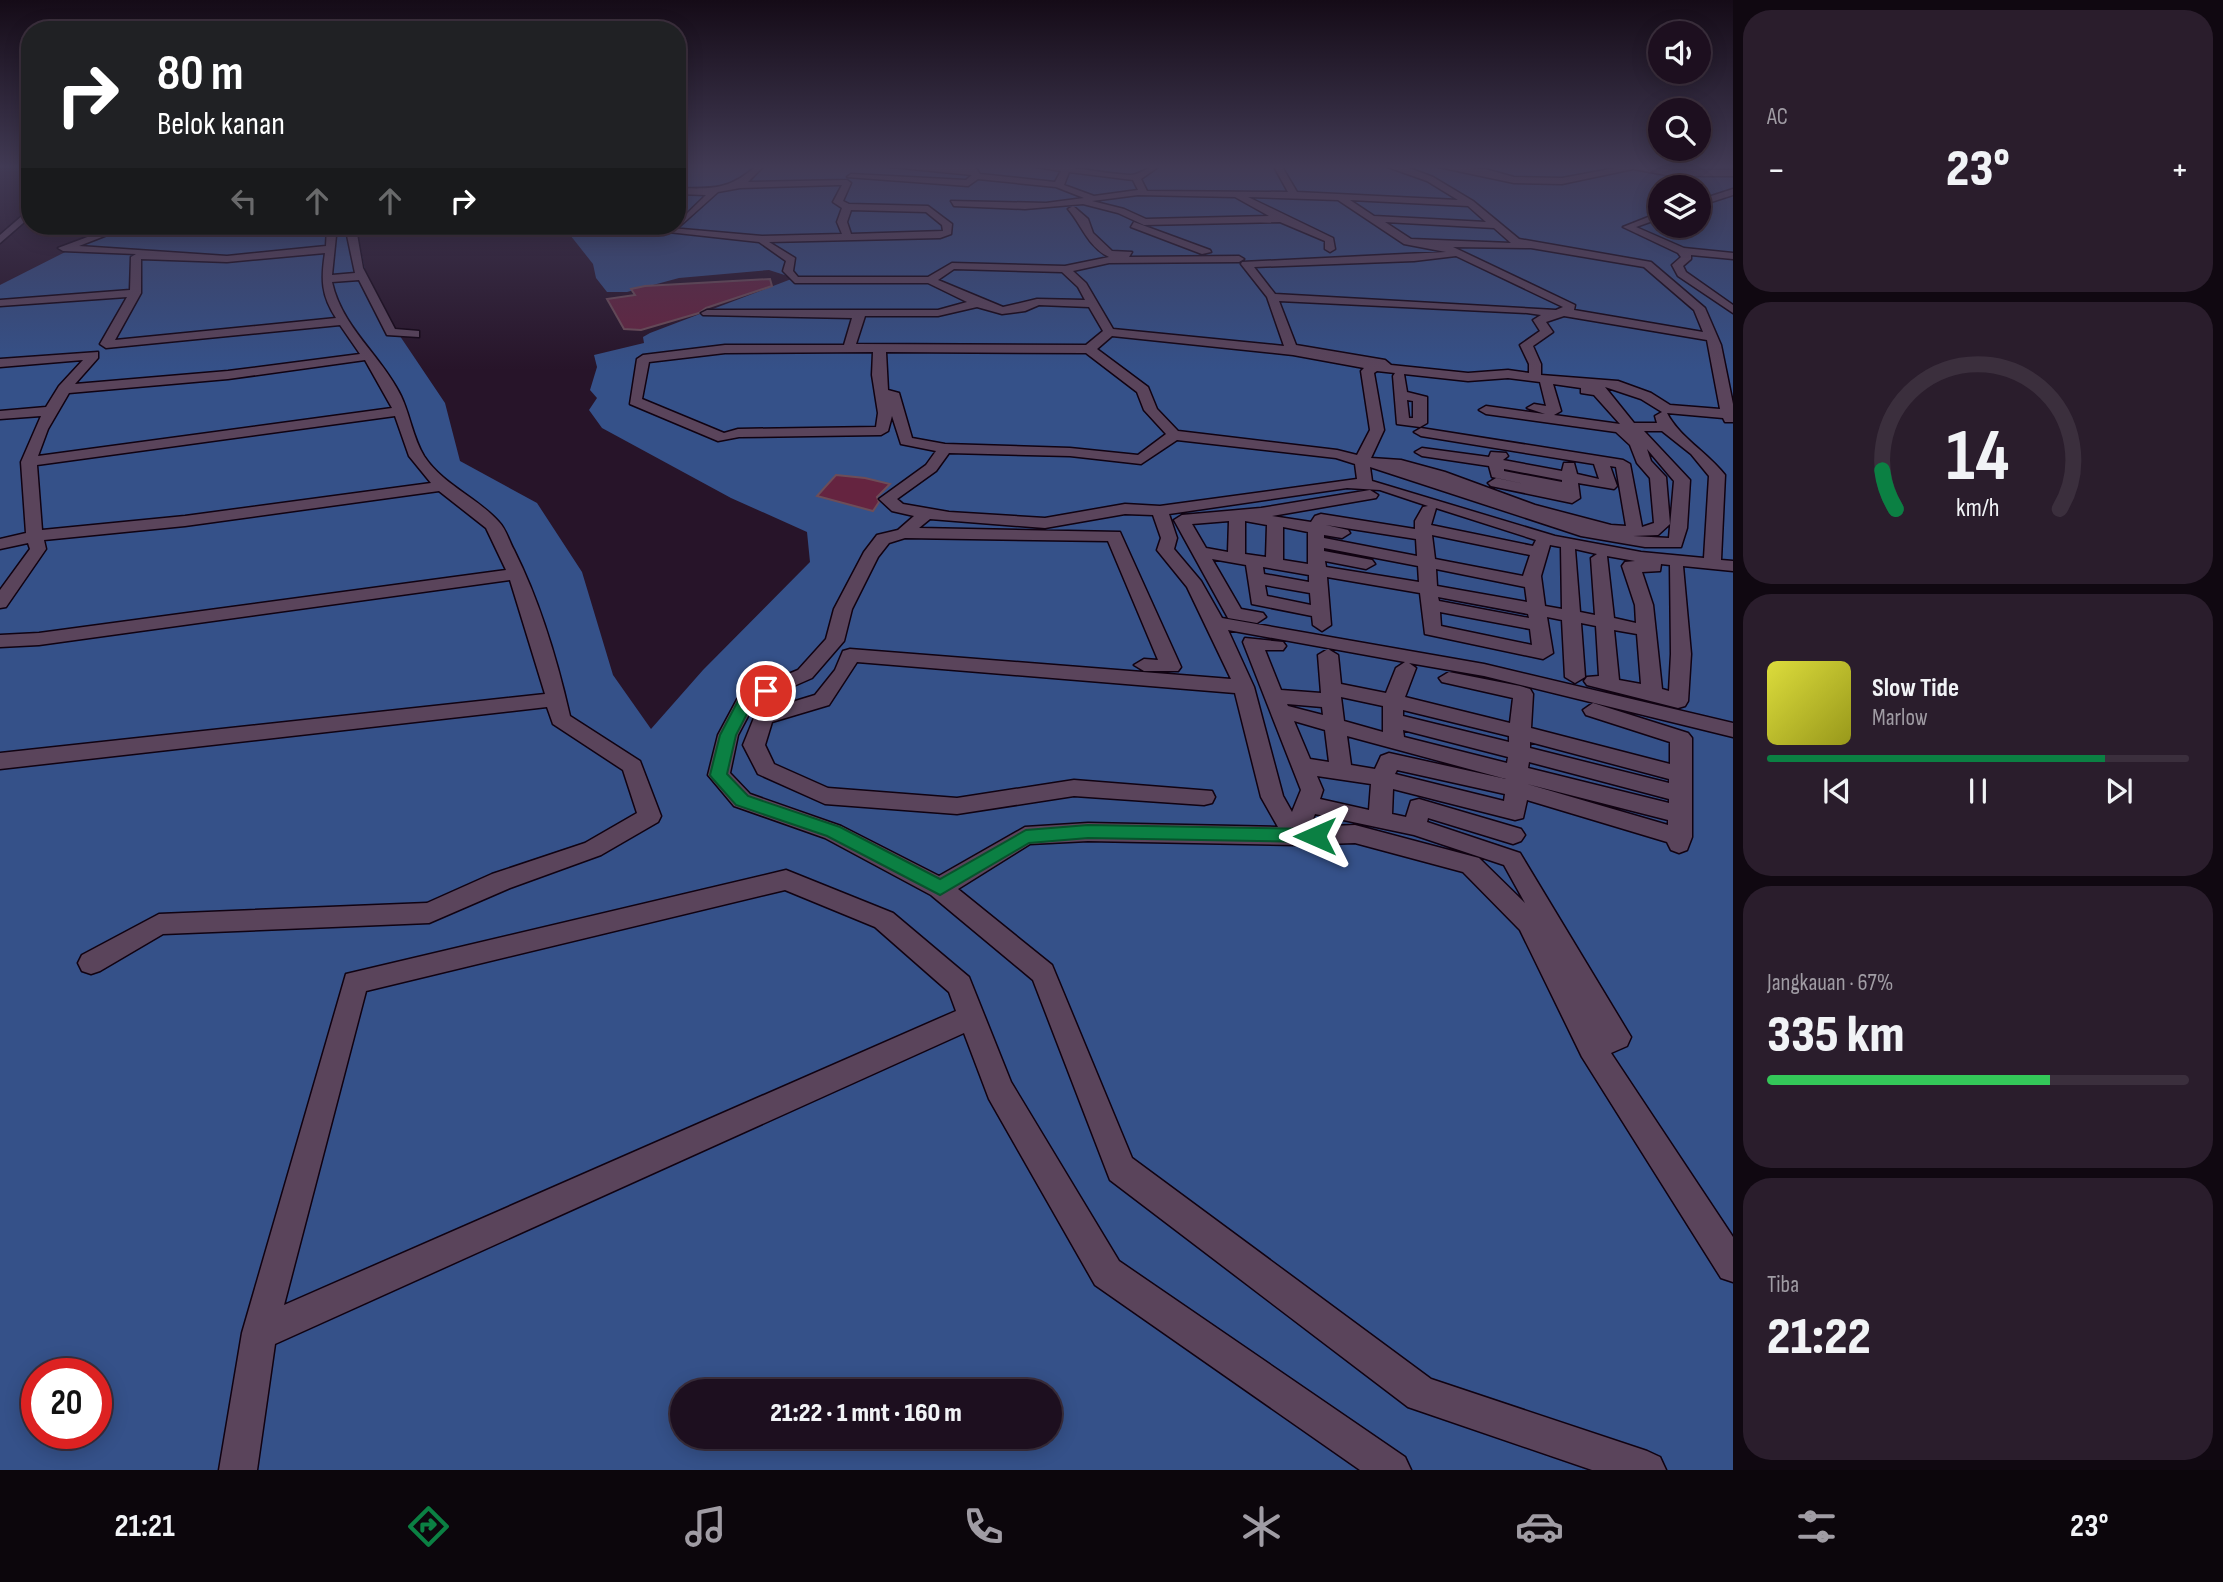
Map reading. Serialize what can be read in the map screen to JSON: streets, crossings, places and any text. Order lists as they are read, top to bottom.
{
  "page": {
    "tile": [
      "AC",
      ["Jangkauan · 67%", "335 km"],
      ["Tiba", "21:22"]
    ],
    "turn": ["80 m", "Belok kanan"],
    "heat": ["−", "23°", "+"],
    "song": ["Slow Tide", "Marlow"],
    "limit": "20",
    "trip": "21:22 · 1 mnt · 160 m",
    "tabs": ["21:21", "23°"],
    "gauge": ["14", "km/h"]
  }
}
